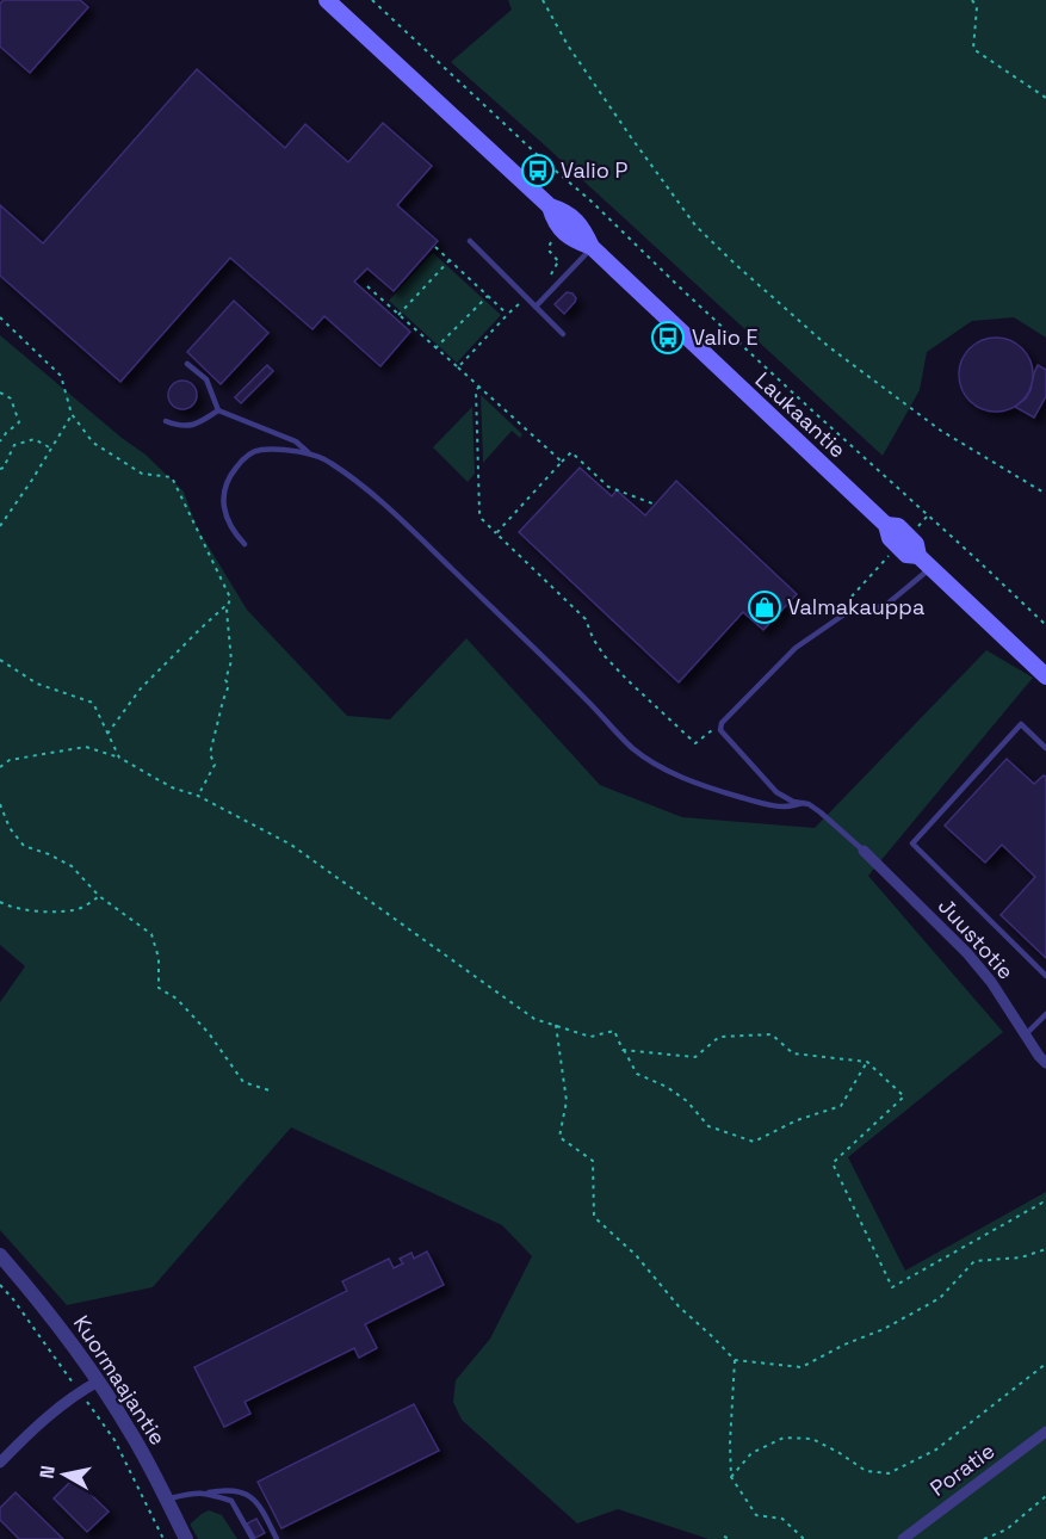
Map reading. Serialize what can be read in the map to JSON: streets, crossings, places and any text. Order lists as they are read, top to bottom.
{
  "streets": {
    "main road": ["Laukaantie"],
    "street": ["Juustotie", "Kuormaajantie", "Poratie"]
  },
  "places": {
    "bus stop": ["Valio P", "Valio E"],
    "shop": ["Valmakauppa"]
  },
  "north": "left"
}
